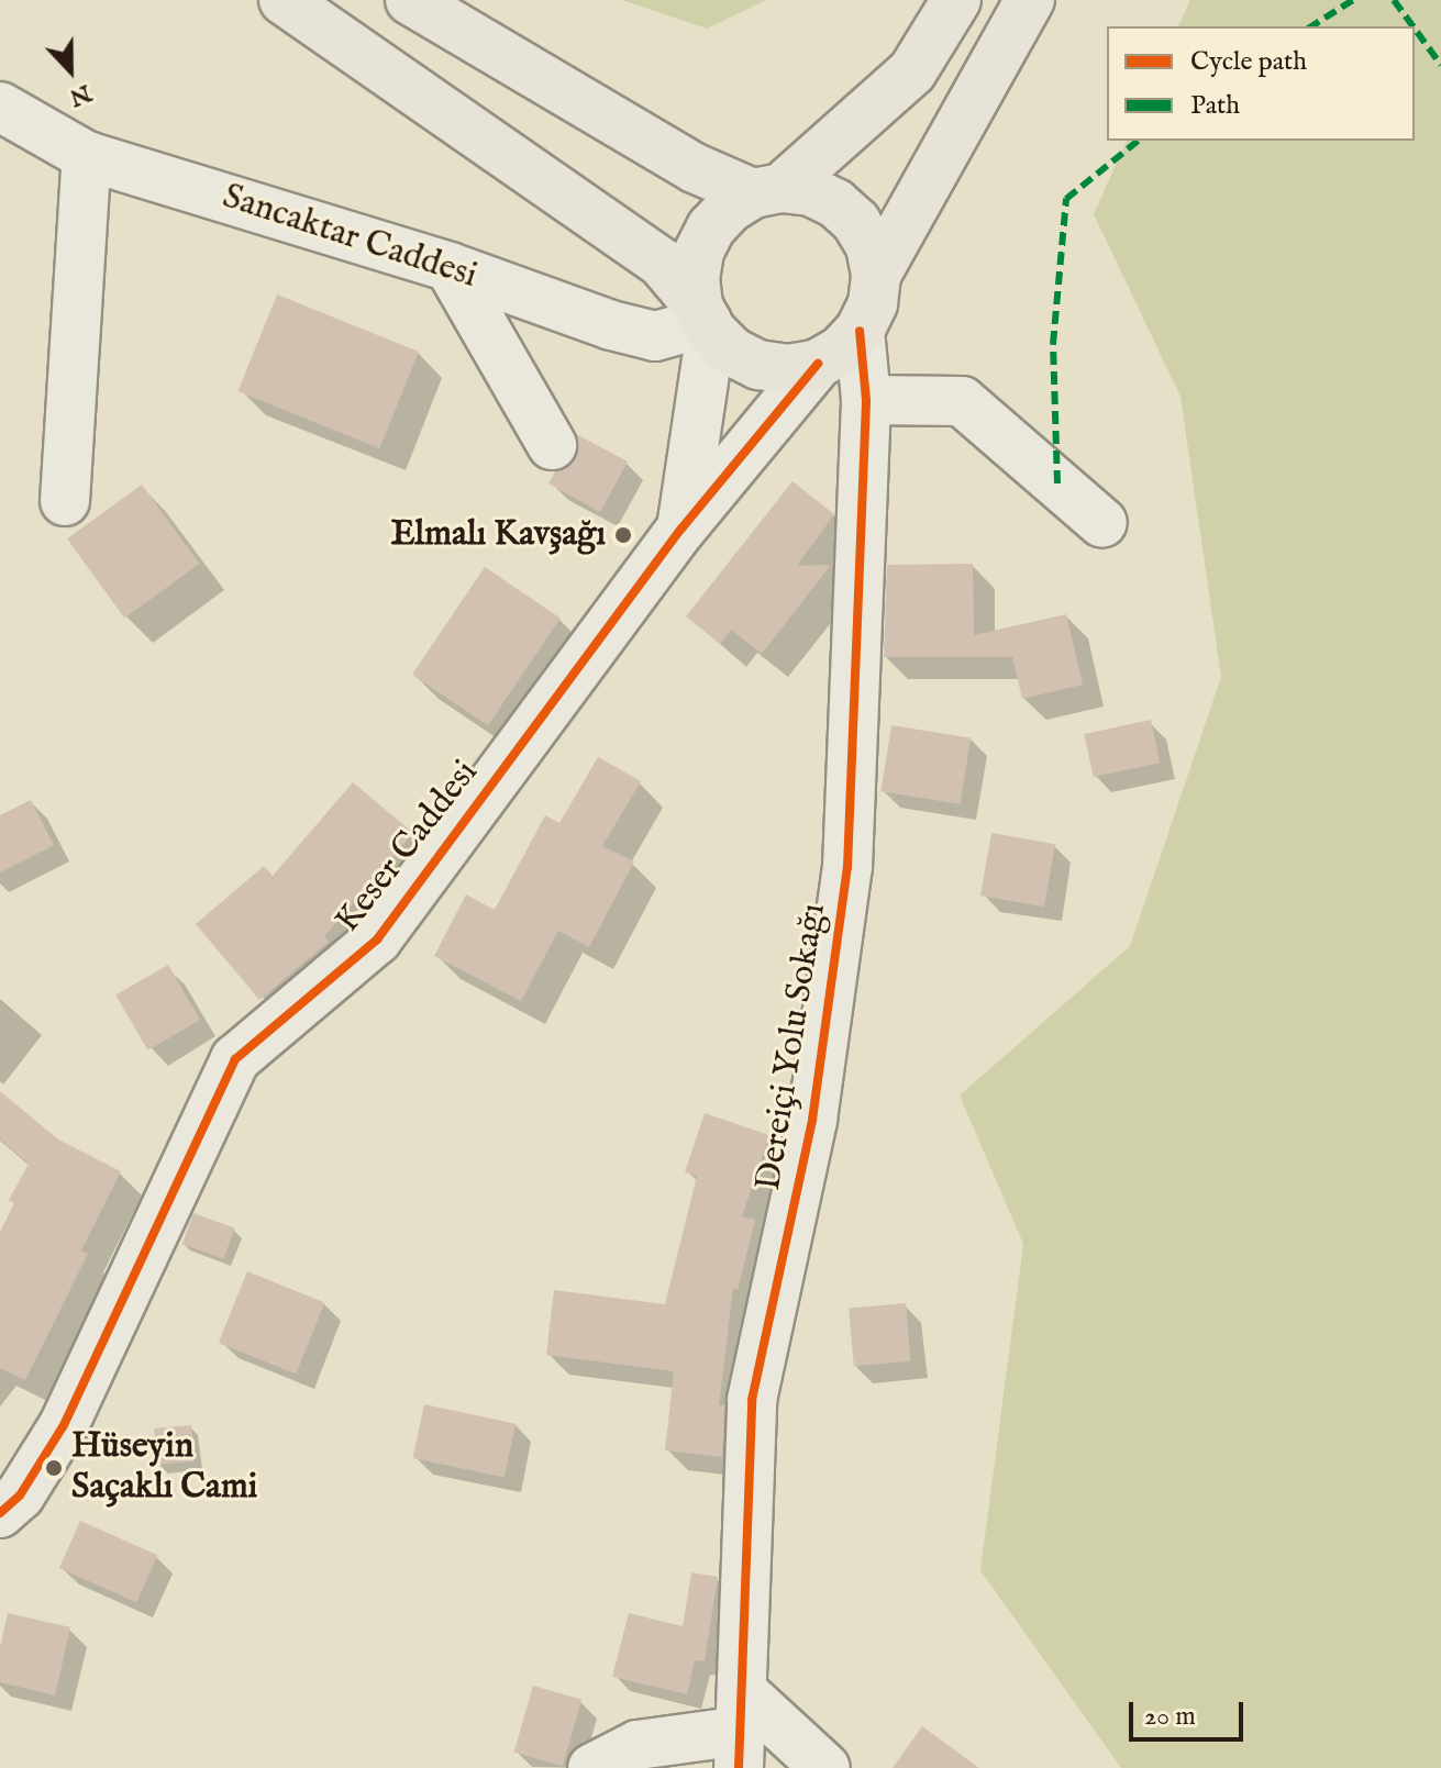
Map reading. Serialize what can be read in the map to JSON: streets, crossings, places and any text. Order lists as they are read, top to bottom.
{
  "streets": {
    "street": ["Sancaktar Caddesi", "Keser Caddesi", "Dereiçi Yolu Sokağı"]
  },
  "crossings": [
    ["Sancaktar Caddesi", "Keser Caddesi"],
    ["Sancaktar Caddesi", "Dereiçi Yolu Sokağı"],
    ["Keser Caddesi", "Dereiçi Yolu Sokağı"]
  ],
  "places": ["Elmalı Kavşağı", "Hüseyin Saçaklı Cami"],
  "legend": ["Cycle path", "Path"],
  "scale_bar": "20 m",
  "north": "bottom"
}
